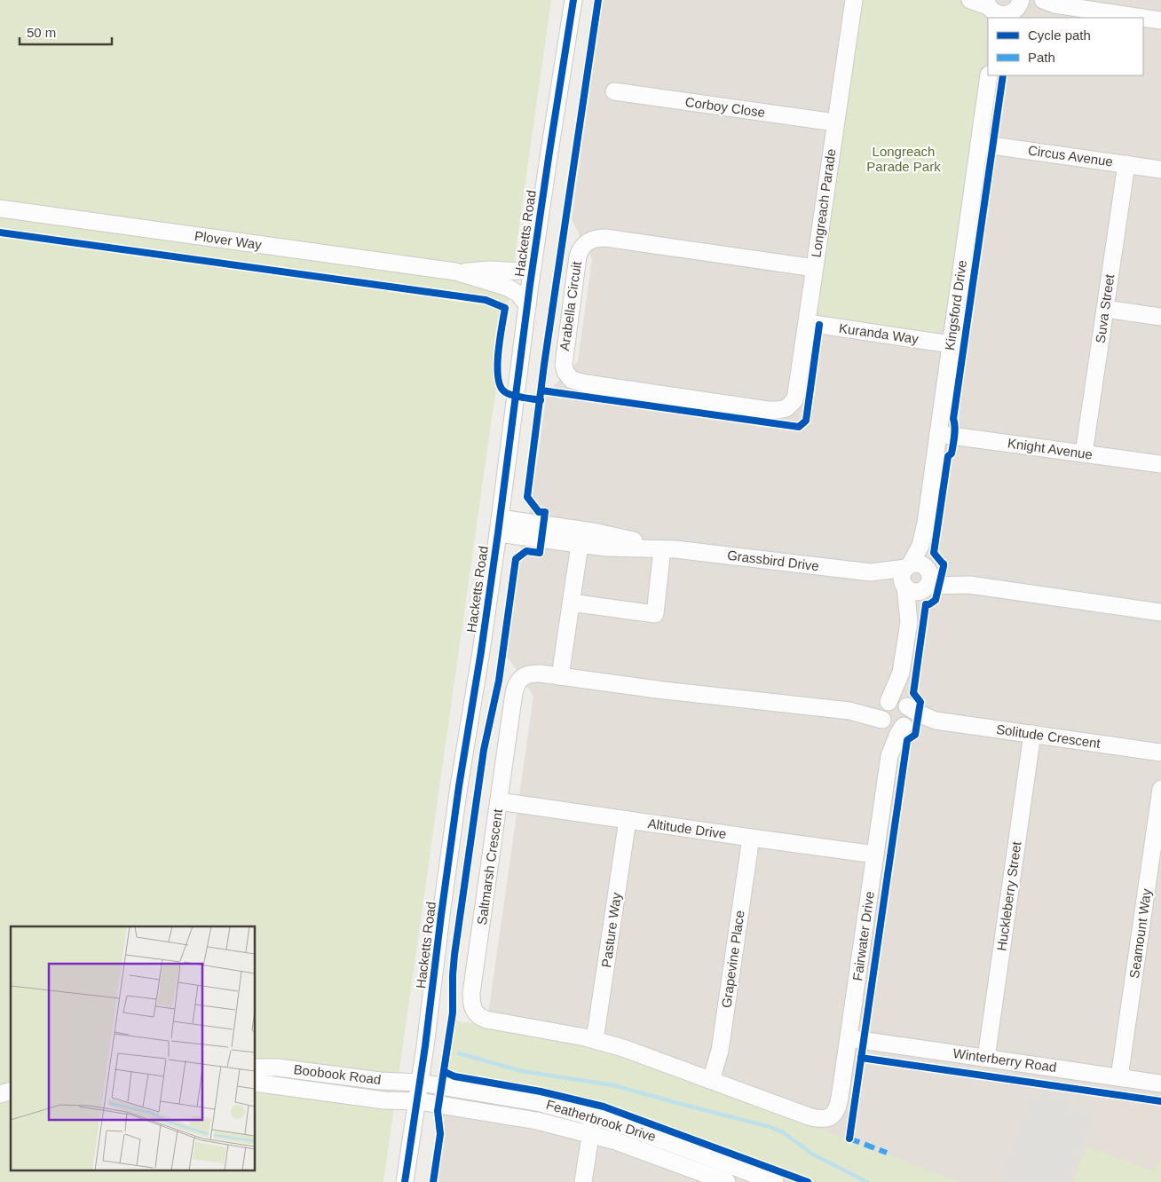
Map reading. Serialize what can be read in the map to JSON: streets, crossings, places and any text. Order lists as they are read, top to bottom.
{
  "streets": {
    "street": [
      "Corboy Close",
      "Circus Avenue",
      "Longreach Parade",
      "Hacketts Road",
      "Plover Way",
      "Kingsford Drive",
      "Arabella Circuit",
      "Suva Street",
      "Kuranda Way",
      "Knight Avenue",
      "Grassbird Drive",
      "Solitude Crescent",
      "Altitude Drive",
      "Saltmarsh Crescent",
      "Huckleberry Street",
      "Pasture Way",
      "Seamount Way",
      "Fairwater Drive",
      "Grapevine Place",
      "Winterberry Road",
      "Boobook Road",
      "Featherbrook Drive"
    ]
  },
  "crossings": [
    ["Corboy Close", "Longreach Parade"],
    ["Circus Avenue", "Kingsford Drive"],
    ["Circus Avenue", "Suva Street"],
    ["Longreach Parade", "Arabella Circuit"],
    ["Longreach Parade", "Kuranda Way"],
    ["Hacketts Road", "Plover Way"],
    ["Hacketts Road", "Grassbird Drive"],
    ["Hacketts Road", "Boobook Road"],
    ["Hacketts Road", "Featherbrook Drive"],
    ["Kingsford Drive", "Kuranda Way"],
    ["Kingsford Drive", "Knight Avenue"],
    ["Kingsford Drive", "Grassbird Drive"],
    ["Suva Street", "Knight Avenue"],
    ["Solitude Crescent", "Saltmarsh Crescent"],
    ["Solitude Crescent", "Huckleberry Street"],
    ["Solitude Crescent", "Fairwater Drive"],
    ["Altitude Drive", "Saltmarsh Crescent"],
    ["Altitude Drive", "Pasture Way"],
    ["Altitude Drive", "Fairwater Drive"],
    ["Altitude Drive", "Grapevine Place"],
    ["Saltmarsh Crescent", "Pasture Way"],
    ["Saltmarsh Crescent", "Fairwater Drive"],
    ["Saltmarsh Crescent", "Grapevine Place"],
    ["Huckleberry Street", "Winterberry Road"],
    ["Seamount Way", "Winterberry Road"],
    ["Fairwater Drive", "Winterberry Road"],
    ["Boobook Road", "Featherbrook Drive"]
  ],
  "parks": ["Longreach Parade Park"],
  "legend": ["Cycle path", "Path"],
  "scale_bar": "50 m"
}
